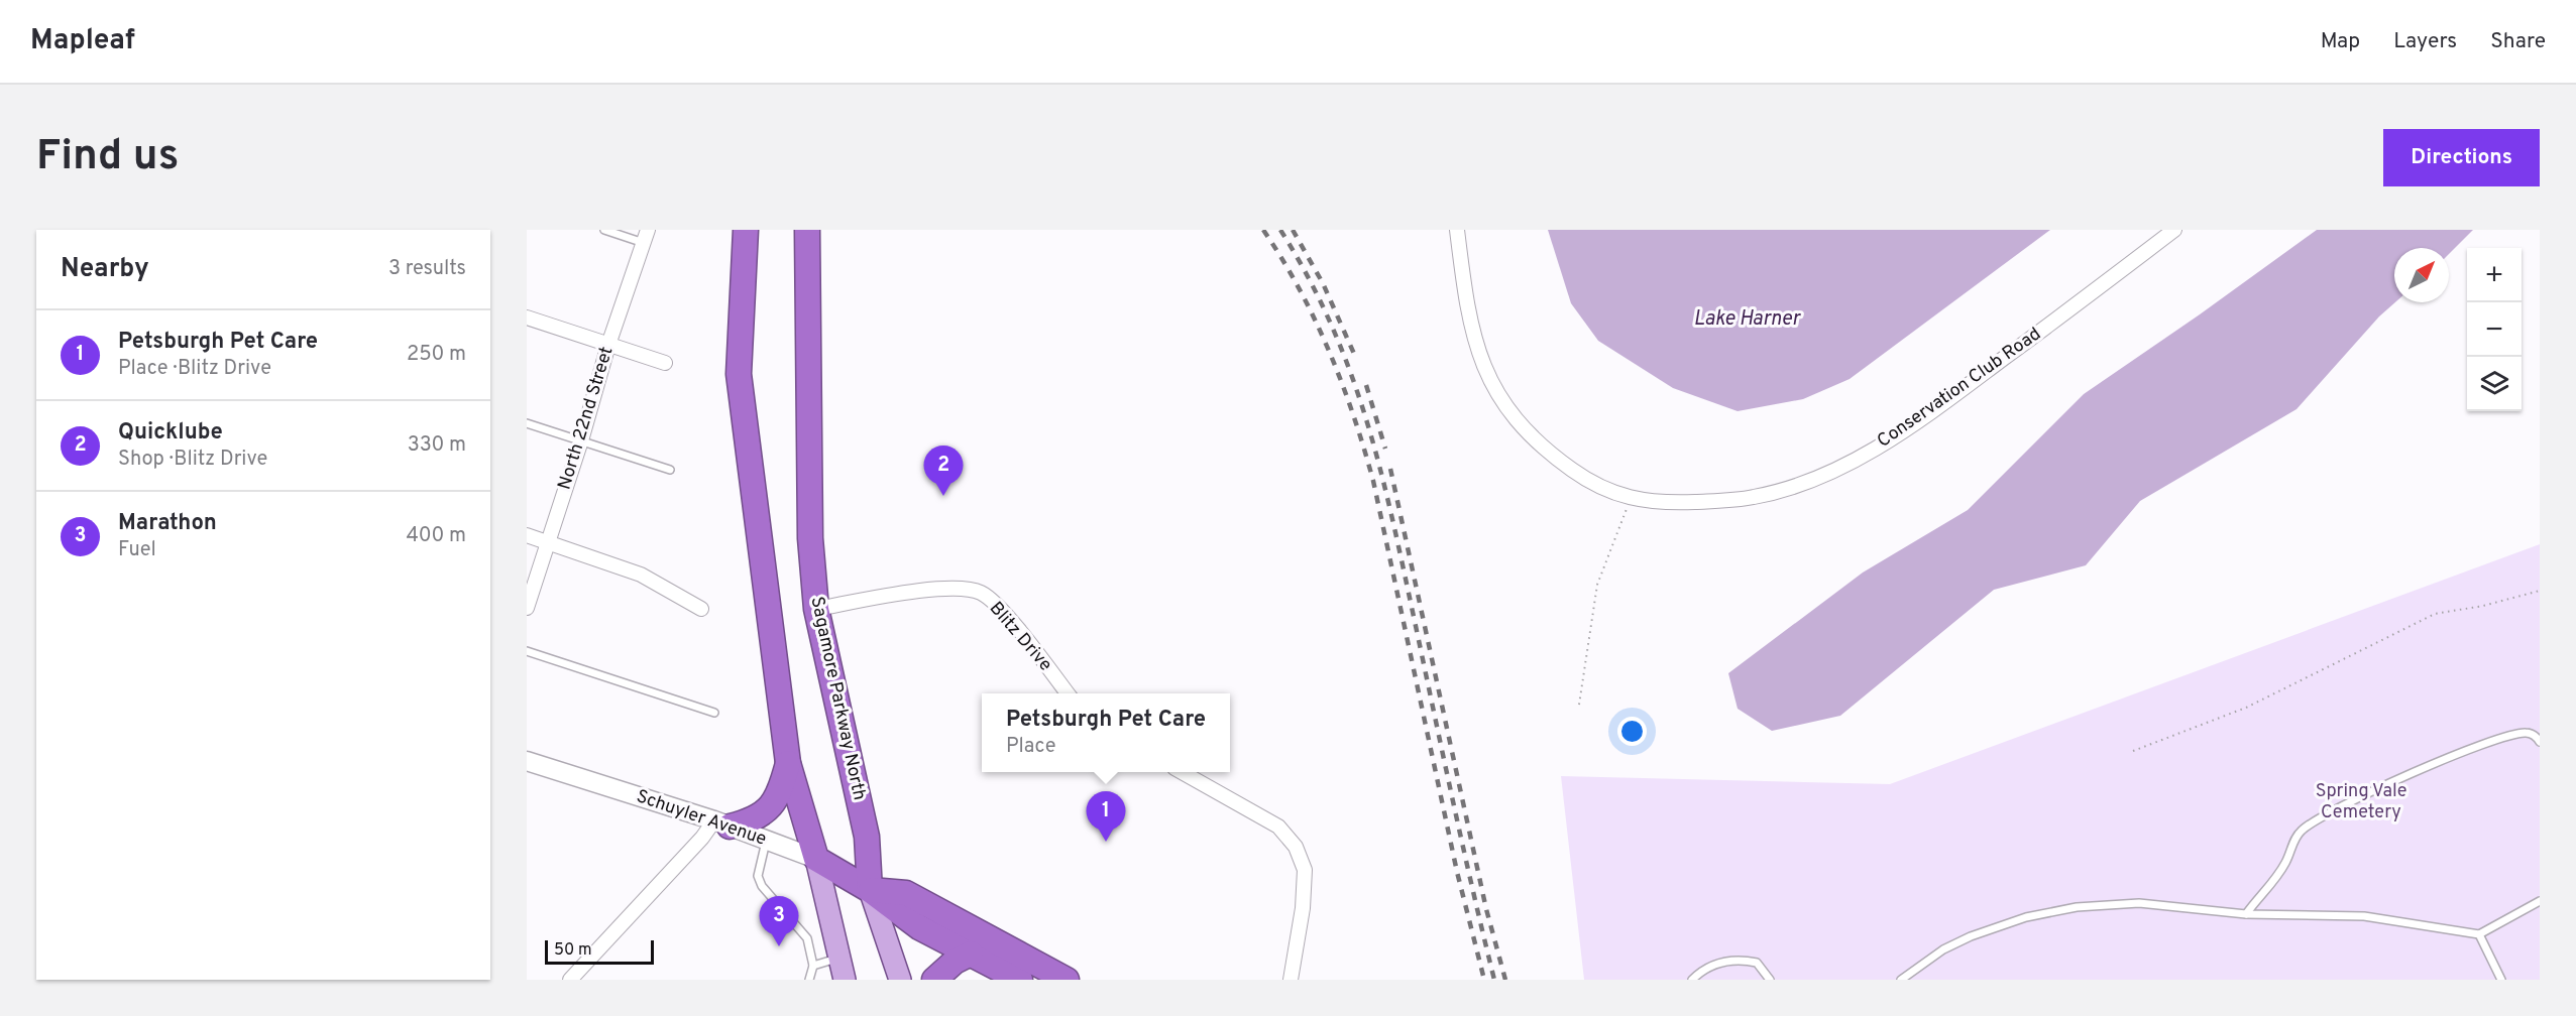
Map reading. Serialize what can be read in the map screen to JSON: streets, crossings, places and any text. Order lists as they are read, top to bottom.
{
  "streets": {
    "highway": ["Sagamore Parkway North", "Schuyler Avenue"],
    "street": ["Conservation Club Road", "North 22nd Street", "Blitz Drive"]
  },
  "crossings": [
    ["Blitz Drive", "Sagamore Parkway North"],
    ["Sagamore Parkway North", "Schuyler Avenue"]
  ],
  "water": ["Lake Harner"],
  "parks": ["Spring Vale Cemetery"],
  "scale_bar": "50 m",
  "north": "top right",
  "page": {
    "header": "Mapleaf",
    "nav": ["Map", "Layers", "Share"],
    "buttons": "Directions",
    "title": "Find us",
    "heading": ["Nearby", "3 results"],
    "map_buttons": ["+", "−"],
    "list": [
      {
        "mark": "1",
        "name": "Petsburgh Pet Care",
        "note": "Place · Blitz Drive",
        "value": "250 m"
      },
      {
        "mark": "2",
        "name": "Quicklube",
        "note": "Shop · Blitz Drive",
        "value": "330 m"
      },
      {
        "mark": "3",
        "name": "Marathon",
        "note": "Fuel",
        "value": "400 m"
      }
    ],
    "pins": ["2", "1", "3"],
    "popup": ["Petsburgh Pet Care", "Place"],
    "scale": "50 m"
  }
}
